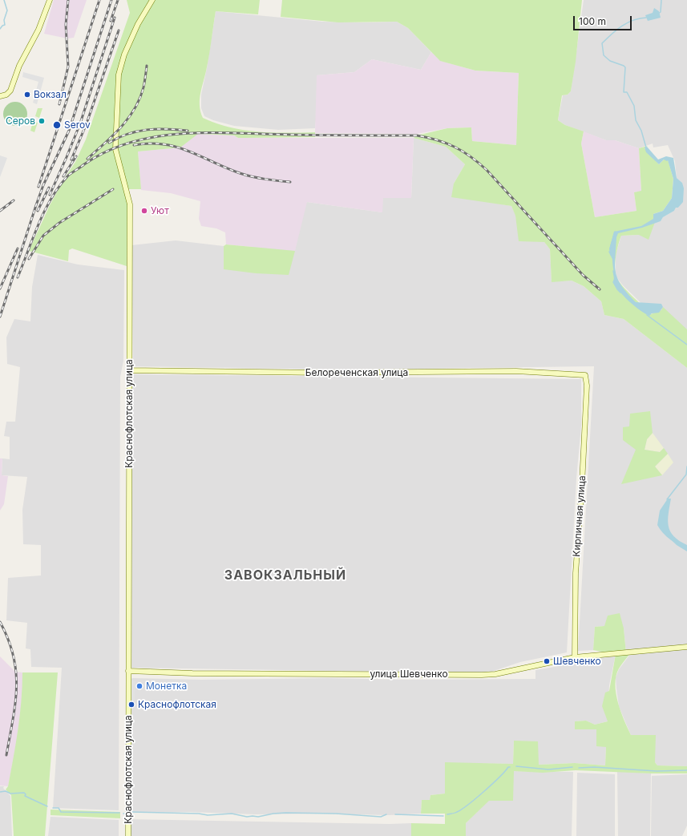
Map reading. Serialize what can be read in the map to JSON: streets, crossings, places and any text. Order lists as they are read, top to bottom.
{
  "streets": {
    "street": [
      "Белореченская улица",
      "Краснофлотская улица",
      "Кирпичная улица",
      "улица Шевченко"
    ]
  },
  "crossings": [
    ["Белореченская улица", "Краснофлотская улица"],
    ["Белореченская улица", "Кирпичная улица"],
    ["Краснофлотская улица", "улица Шевченко"],
    ["Кирпичная улица", "улица Шевченко"]
  ],
  "districts": ["ЗАВОКЗАЛЬНЫЙ"],
  "places": [
    "Вокзал",
    "Серов",
    "Serov",
    "Уют",
    "Шевченко",
    "Монетка",
    "Краснофлотская"
  ],
  "scale_bar": "100 m"
}
